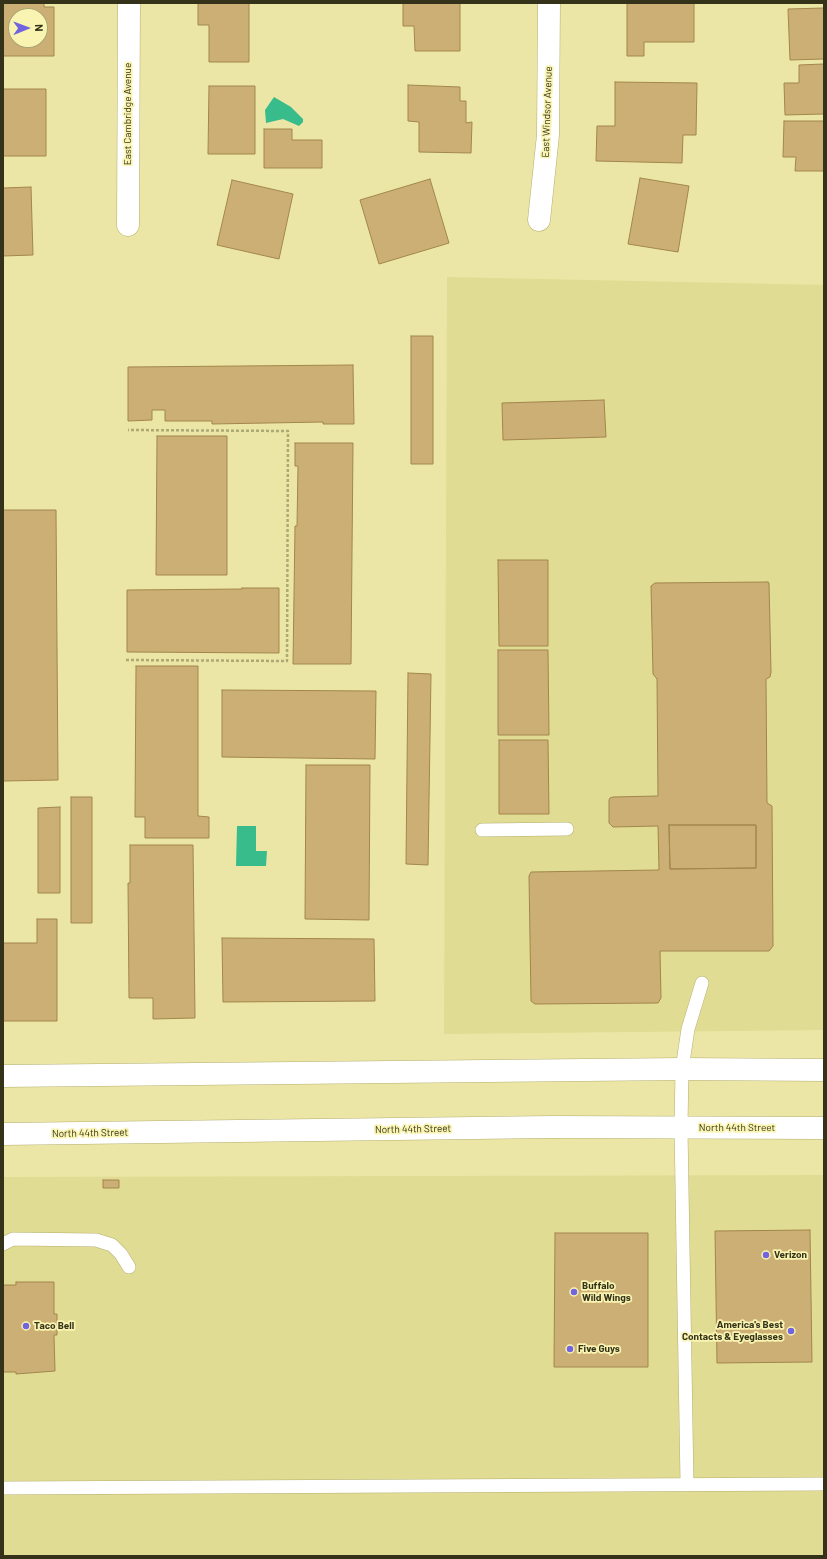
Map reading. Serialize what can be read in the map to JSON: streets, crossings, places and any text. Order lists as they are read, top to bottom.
{
  "streets": {
    "main road": ["East Windsor Avenue", "East Cambridge Avenue", "North 44th Street"]
  },
  "places": [
    "Verizon",
    "Buffalo Wild Wings",
    "Taco Bell",
    "America's Best Contacts & Eyeglasses",
    "Five Guys"
  ],
  "north": "right"
}
